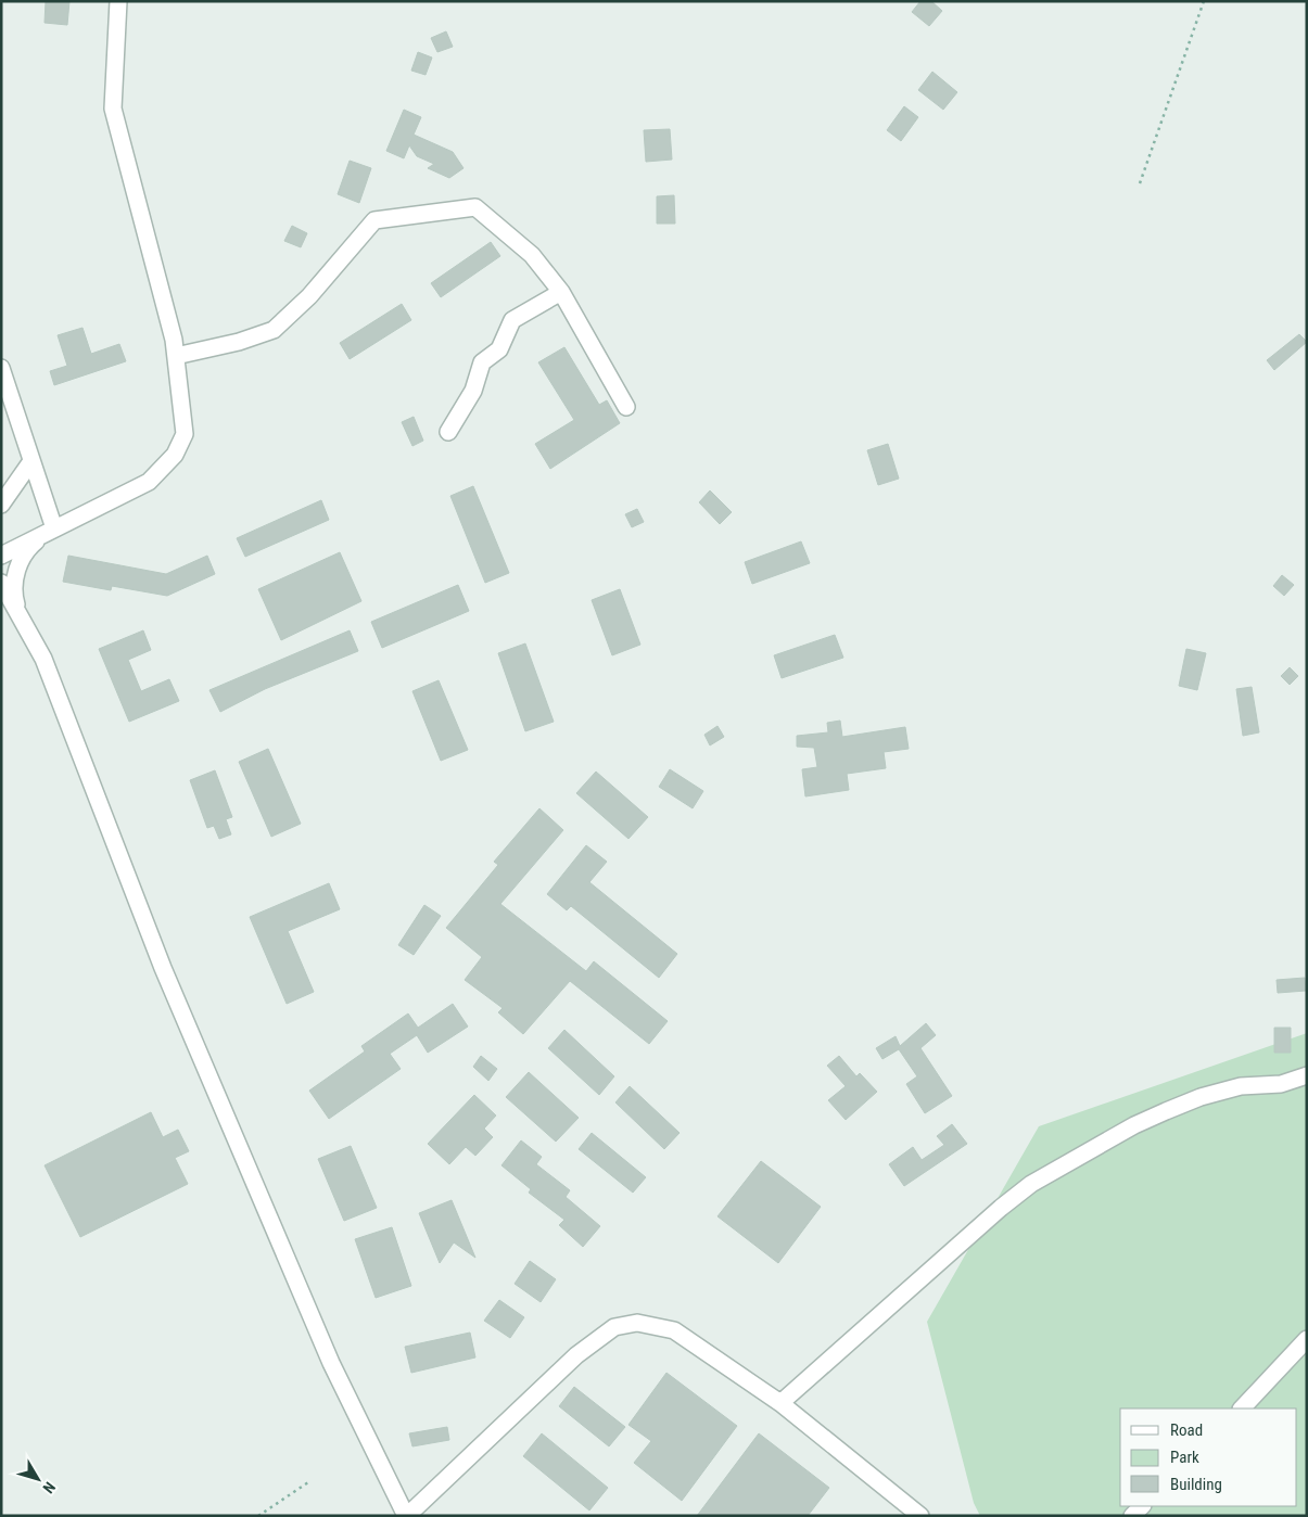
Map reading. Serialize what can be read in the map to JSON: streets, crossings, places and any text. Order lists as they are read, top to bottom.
{
  "legend": ["Road", "Park", "Building"],
  "north": "bottom right"
}
